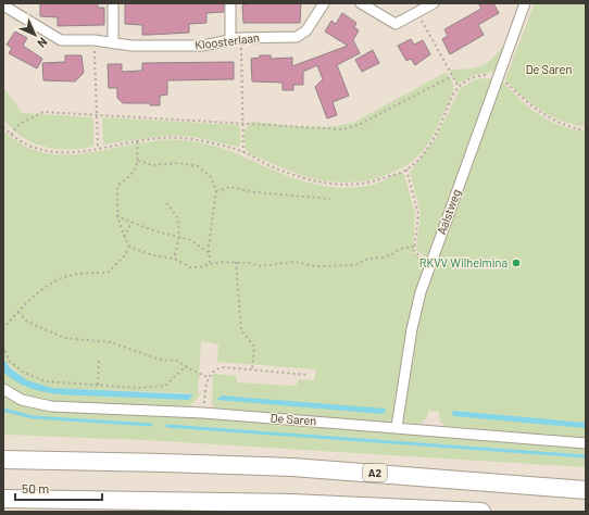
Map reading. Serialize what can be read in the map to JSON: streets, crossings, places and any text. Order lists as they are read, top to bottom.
{
  "streets": {
    "highway": ["A2"],
    "street": ["Kloosterlaan", "Aalstweg", "De Saren"]
  },
  "crossings": [
    ["Aalstweg", "De Saren"]
  ],
  "parks": ["De Saren"],
  "places": ["RKVV Wilhelmina"],
  "scale_bar": "50 m",
  "north": "bottom right"
}
